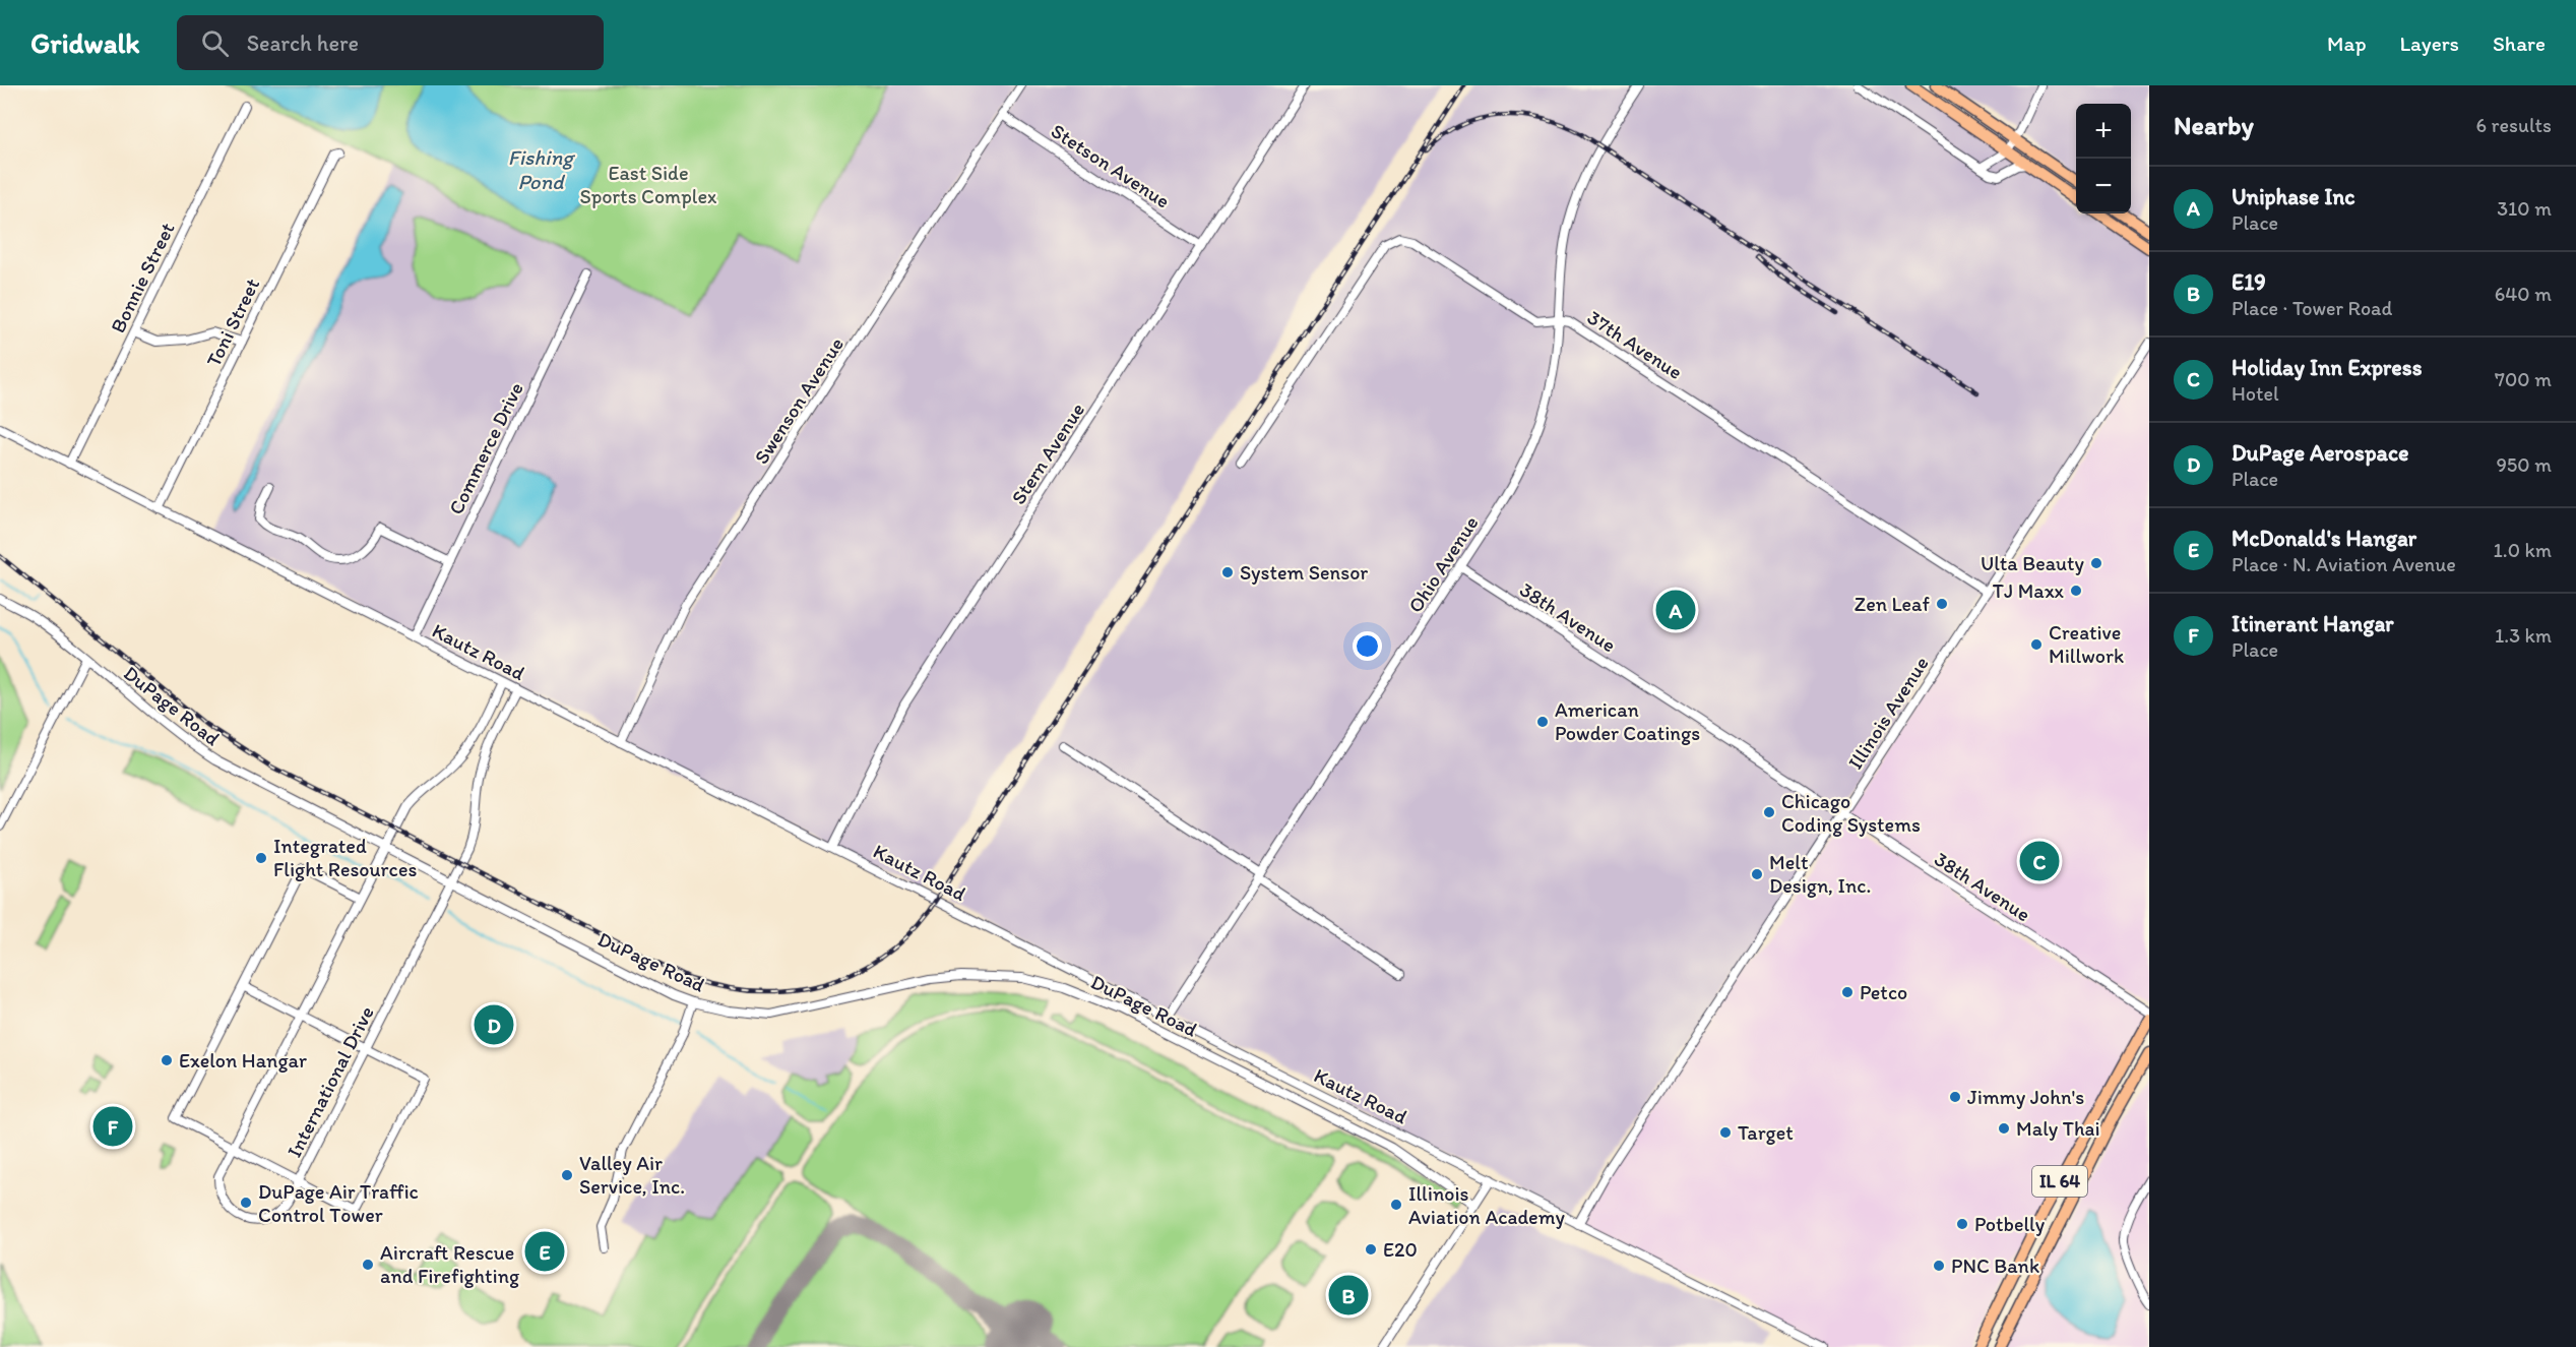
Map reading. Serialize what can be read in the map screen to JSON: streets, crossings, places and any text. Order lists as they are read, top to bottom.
{
  "streets": {
    "main road": ["IL 64"],
    "street": [
      "Stetson Avenue",
      "Bonnie Street",
      "Toni Street",
      "37th Avenue",
      "Swenson Avenue",
      "Commerce Drive",
      "Stern Avenue",
      "Ohio Avenue",
      "38th Avenue",
      "Kautz Road",
      "DuPage Road",
      "Illinois Avenue",
      "International Drive"
    ]
  },
  "crossings": [
    ["Stetson Avenue", "Swenson Avenue"],
    ["Stetson Avenue", "Stern Avenue"],
    ["Bonnie Street", "Kautz Road"],
    ["Toni Street", "Kautz Road"],
    ["37th Avenue", "Ohio Avenue"],
    ["37th Avenue", "Illinois Avenue"],
    ["Swenson Avenue", "Kautz Road"],
    ["Commerce Drive", "Kautz Road"],
    ["Stern Avenue", "Kautz Road"],
    ["Ohio Avenue", "38th Avenue"],
    ["Ohio Avenue", "Kautz Road"],
    ["38th Avenue", "Illinois Avenue"],
    ["Kautz Road", "Illinois Avenue"],
    ["Kautz Road", "International Drive"],
    ["DuPage Road", "International Drive"]
  ],
  "water": ["Fishing Pond"],
  "parks": ["East Side Sports Complex"],
  "places": [
    "Ulta Beauty",
    "System Sensor",
    "TJ Maxx",
    "Zen Leaf",
    "Creative Millwork",
    "American Powder Coatings",
    "Chicago Coding Systems",
    "Integrated Flight Resources",
    "Melt Design, Inc.",
    "Petco",
    "Exelon Hangar",
    "Jimmy John's",
    "Maly Thai",
    "Target",
    "Valley Air Service, Inc.",
    "DuPage Air Traffic Control Tower",
    "Illinois Aviation Academy",
    "Potbelly",
    "E20",
    "Aircraft Rescue and Firefighting",
    "PNC Bank"
  ],
  "page": {
    "header": "Gridwalk",
    "search": "Search here",
    "nav": ["Map", "Layers", "Share"],
    "heading": ["Nearby", "6 results"],
    "map_buttons": ["+", "−"],
    "list": [
      {
        "mark": "A",
        "name": "Uniphase Inc",
        "note": "Place",
        "value": "310 m"
      },
      {
        "mark": "B",
        "name": "E19",
        "note": "Place · Tower Road",
        "value": "640 m"
      },
      {
        "mark": "C",
        "name": "Holiday Inn Express",
        "note": "Hotel",
        "value": "700 m"
      },
      {
        "mark": "D",
        "name": "DuPage Aerospace",
        "note": "Place",
        "value": "950 m"
      },
      {
        "mark": "E",
        "name": "McDonald's Hangar",
        "note": "Place · N. Aviation Avenue",
        "value": "1.0 km"
      },
      {
        "mark": "F",
        "name": "Itinerant Hangar",
        "note": "Place",
        "value": "1.3 km"
      }
    ],
    "pins": [
      "A",
      "C",
      "D",
      "F",
      "E",
      "B"
    ]
  }
}
